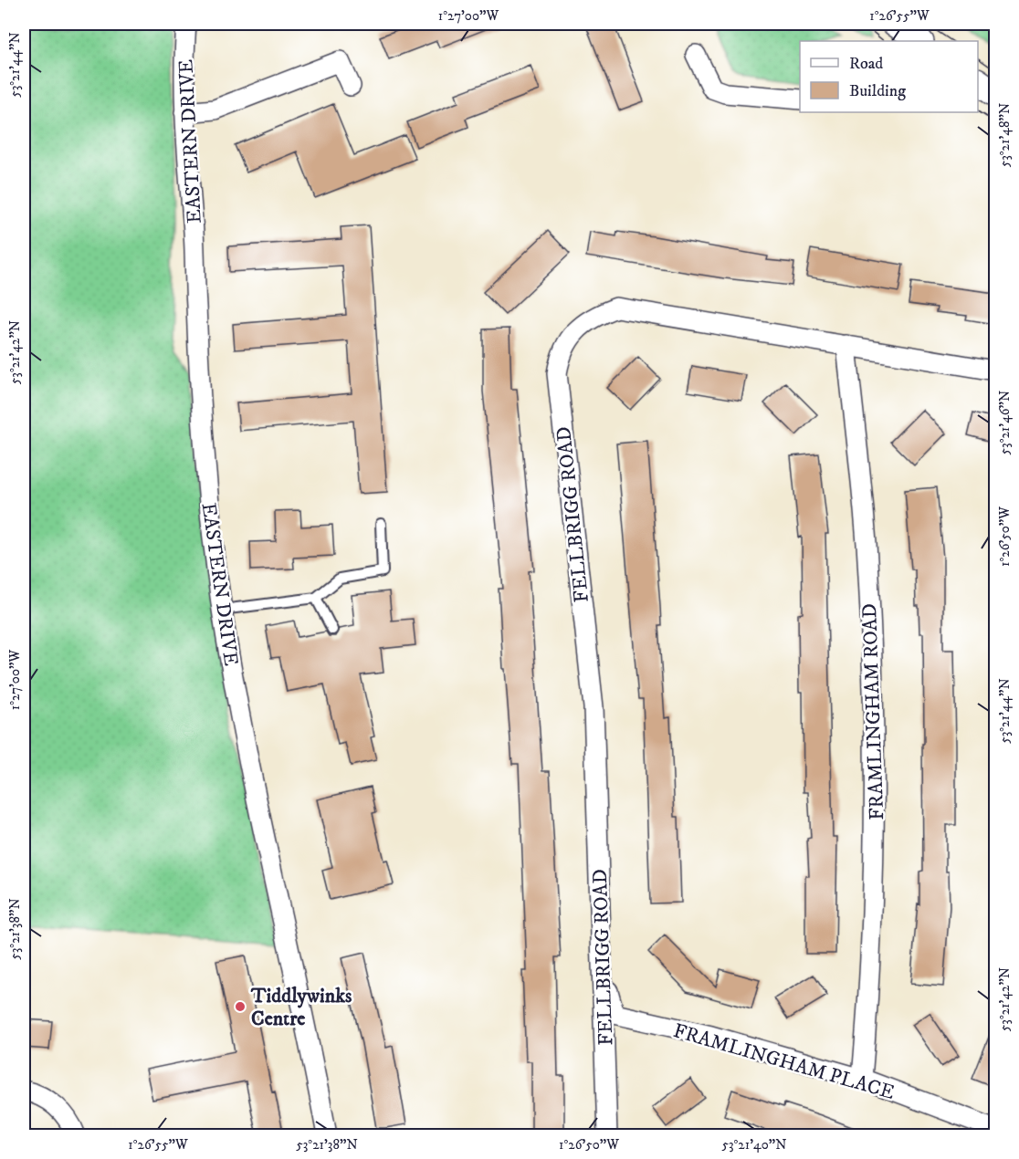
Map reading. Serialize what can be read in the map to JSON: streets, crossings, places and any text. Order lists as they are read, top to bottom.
{
  "streets": {
    "street": [
      "EASTERN DRIVE",
      "FELLBRIGG ROAD",
      "FRAMLINGHAM ROAD",
      "FRAMLINGHAM PLACE"
    ]
  },
  "crossings": [
    ["FELLBRIGG ROAD", "FRAMLINGHAM ROAD"],
    ["FELLBRIGG ROAD", "FRAMLINGHAM PLACE"],
    ["FRAMLINGHAM ROAD", "FRAMLINGHAM PLACE"]
  ],
  "places": ["Tiddlywinks Centre"],
  "legend": ["Road", "Building"],
  "coordinates": [
    "1°27'00\"W",
    "1°26'55\"W",
    "53°21'44\"N",
    "53°21'48\"N",
    "53°21'42\"N",
    "53°21'46\"N",
    "1°26'50\"W",
    "53°21'38\"N",
    "53°21'40\"N"
  ]
}
